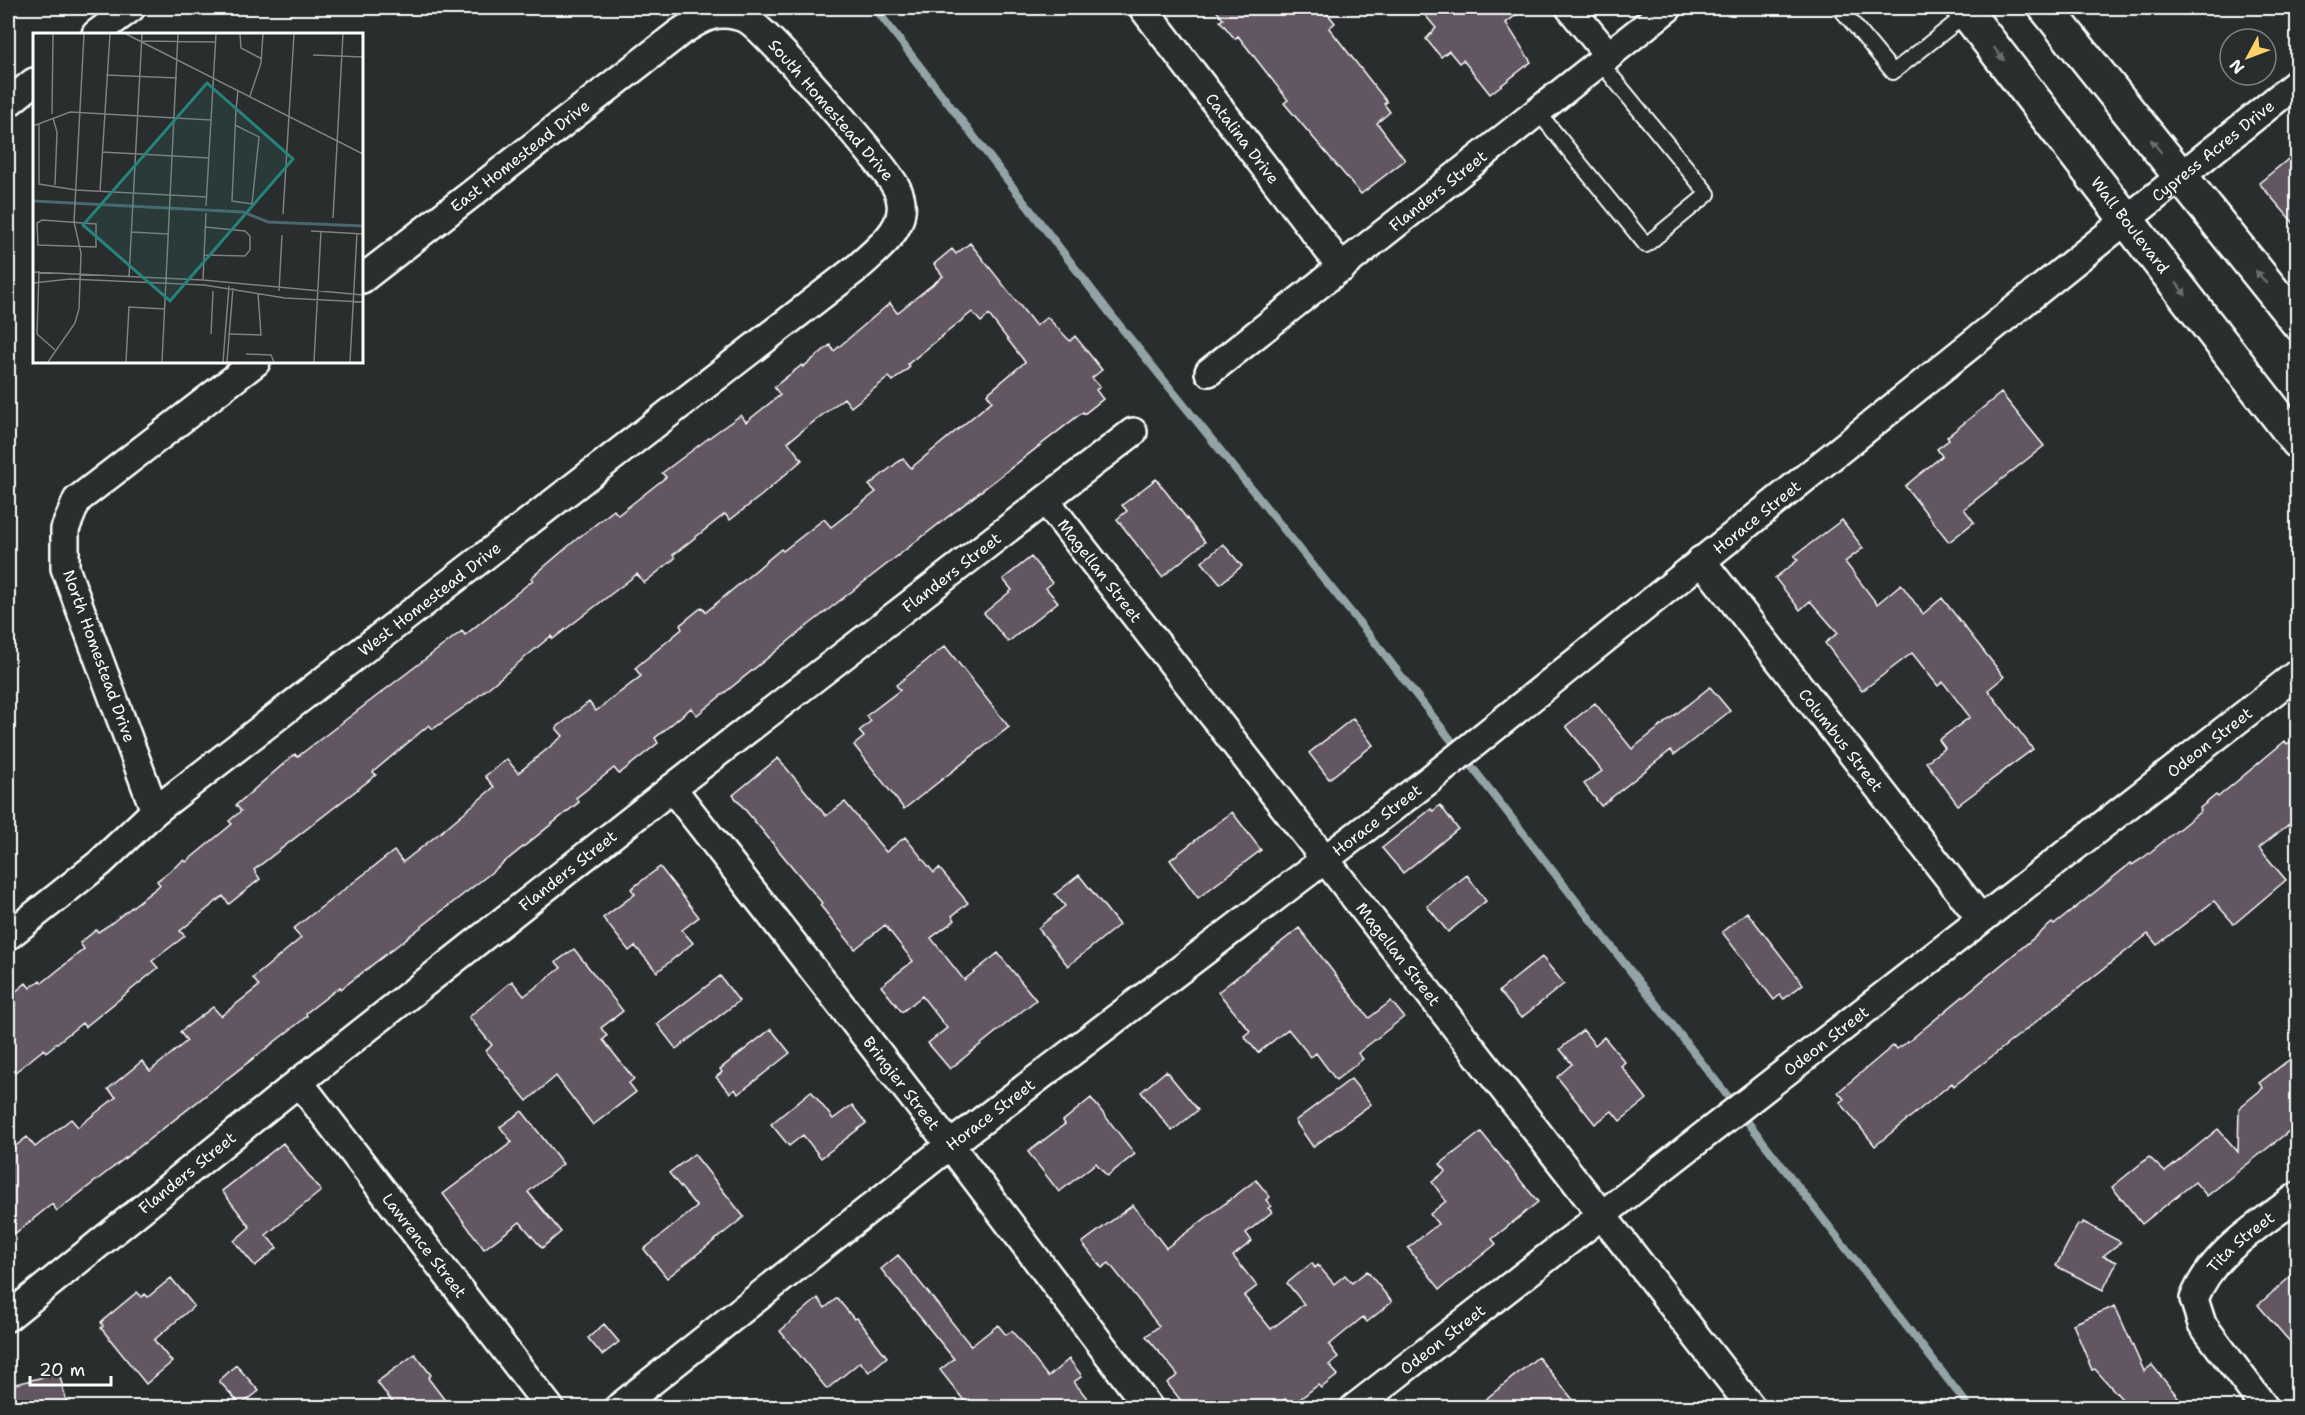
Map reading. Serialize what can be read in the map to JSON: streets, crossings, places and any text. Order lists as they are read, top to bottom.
{
  "streets": {
    "street": [
      "South Homestead Drive",
      "Catalina Drive",
      "Cypress Acres Drive",
      "East Homestead Drive",
      "Flanders Street",
      "Wall Boulevard",
      "Horace Street",
      "Magellan Street",
      "West Homestead Drive",
      "North Homestead Drive",
      "Columbus Street",
      "Odeon Street",
      "Bringier Street",
      "Tita Street",
      "Lawrence Street"
    ]
  },
  "crossings": [
    ["South Homestead Drive", "East Homestead Drive"],
    ["South Homestead Drive", "West Homestead Drive"],
    ["Catalina Drive", "Flanders Street"],
    ["Cypress Acres Drive", "Wall Boulevard"],
    ["Cypress Acres Drive", "Horace Street"],
    ["Flanders Street", "Magellan Street"],
    ["Flanders Street", "Bringier Street"],
    ["Flanders Street", "Lawrence Street"],
    ["Wall Boulevard", "Horace Street"],
    ["Horace Street", "Magellan Street"],
    ["Horace Street", "Columbus Street"],
    ["Horace Street", "Bringier Street"],
    ["Magellan Street", "Odeon Street"],
    ["West Homestead Drive", "North Homestead Drive"],
    ["Columbus Street", "Odeon Street"]
  ],
  "scale_bar": "20 m",
  "north": "bottom left"
}
